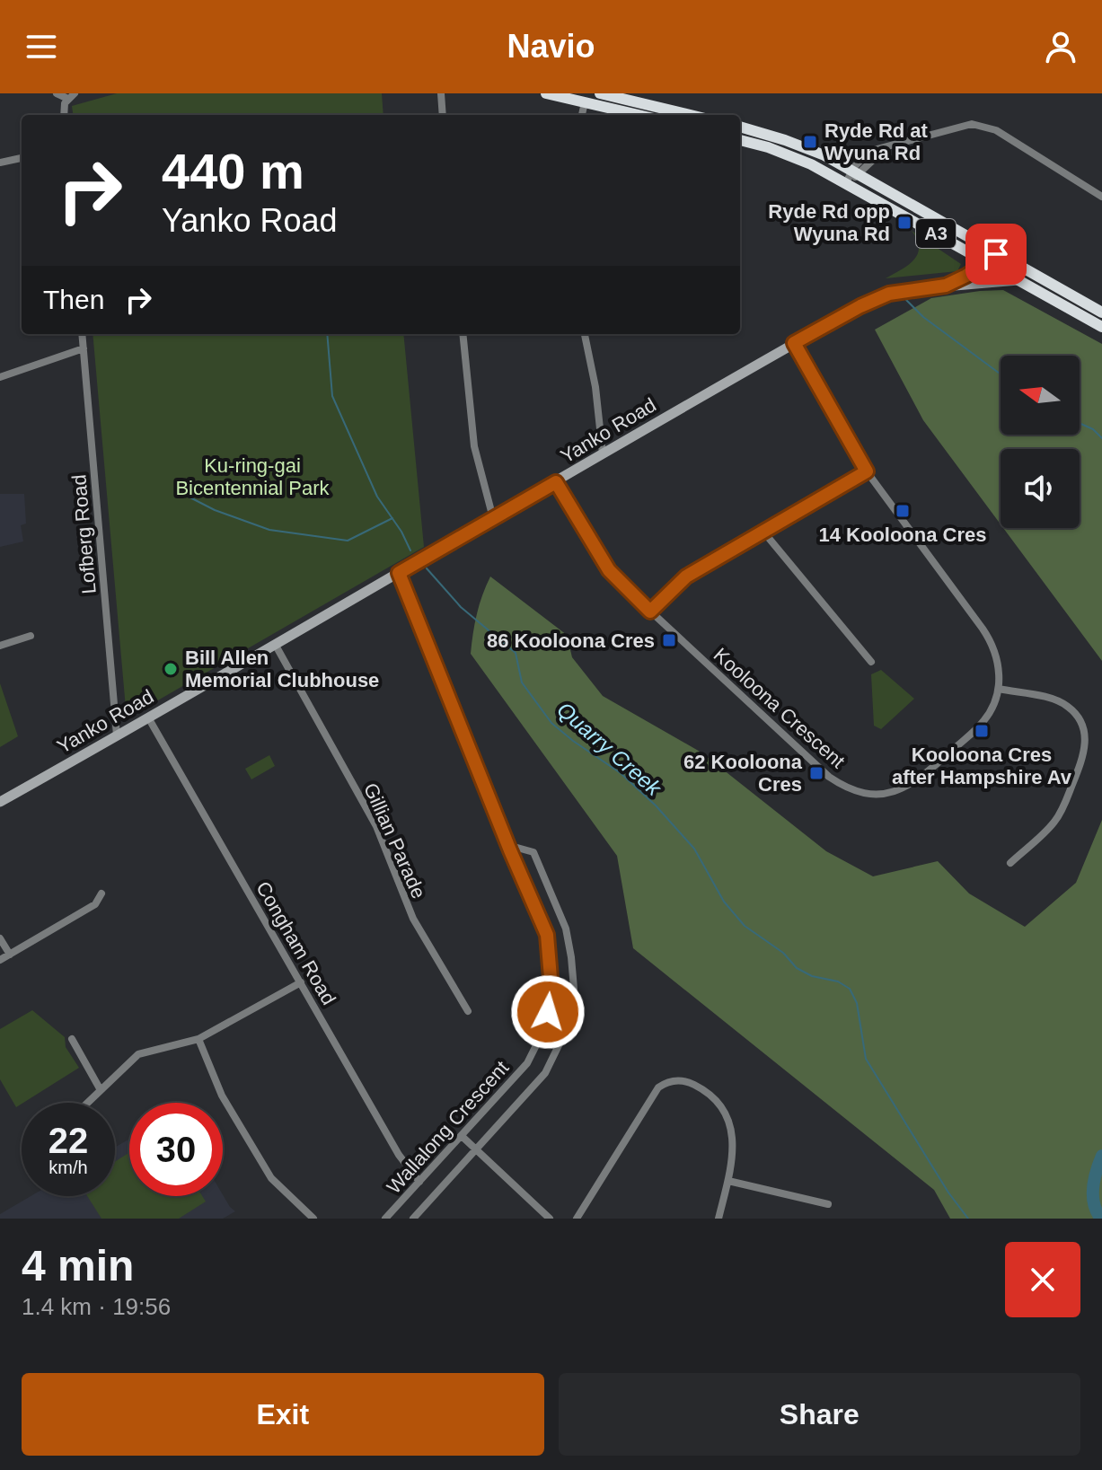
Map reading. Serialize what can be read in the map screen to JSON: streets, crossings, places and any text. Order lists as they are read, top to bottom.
{
  "streets": {
    "highway": ["A3"],
    "main road": ["Yanko Road"],
    "street": [
      "Lofberg Road",
      "Kooloona Crescent",
      "Gillian Parade",
      "Congham Road",
      "Wallalong Crescent"
    ]
  },
  "crossings": [
    ["A3", "Yanko Road"],
    ["Yanko Road", "Lofberg Road"],
    ["Yanko Road", "Kooloona Crescent"],
    ["Yanko Road", "Gillian Parade"],
    ["Yanko Road", "Congham Road"],
    ["Yanko Road", "Wallalong Crescent"],
    ["Congham Road", "Wallalong Crescent"]
  ],
  "water": ["Quarry Creek"],
  "parks": ["Ku-ring-gai Bicentennial Park"],
  "places": {
    "transit": [
      "Ryde Rd at Wyuna Rd",
      "Ryde Rd opp Wyuna Rd",
      "14 Kooloona Cres",
      "86 Kooloona Cres",
      "Kooloona Cres after Hampshire Av",
      "62 Kooloona Cres"
    ],
    "other": ["Bill Allen Memorial Clubhouse"]
  },
  "north": "left",
  "page": {
    "header": "Navio",
    "turn": ["440 m", "Yanko Road"],
    "then": "Then",
    "speed": "22 km/h",
    "limit": "30",
    "heading": ["4 min", "1.4 km · 19:56"],
    "buttons": ["Exit", "Share"]
  }
}
